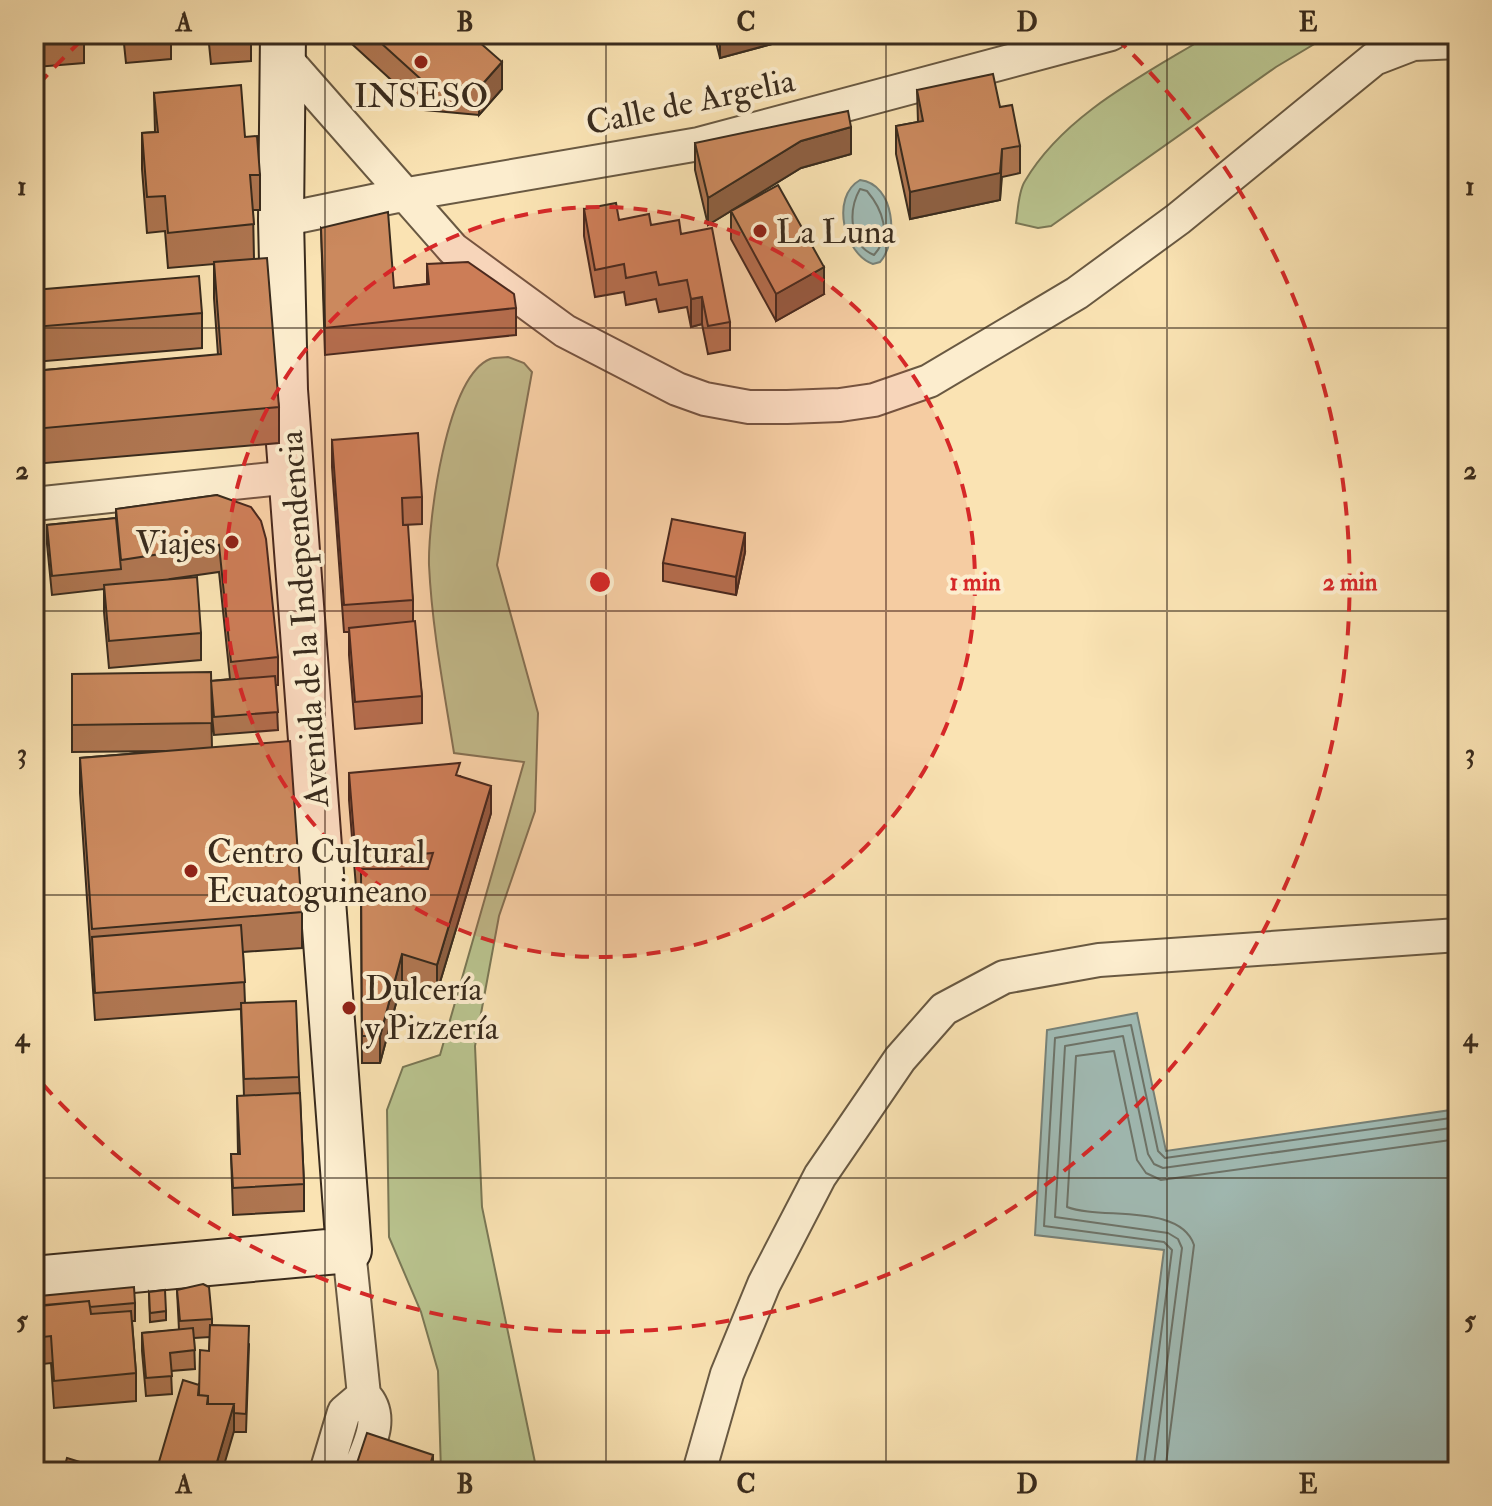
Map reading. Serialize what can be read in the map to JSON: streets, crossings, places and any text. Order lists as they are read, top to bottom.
{
  "streets": {
    "main road": ["Avenida de la Independencia"],
    "street": ["Calle de Argelia"]
  },
  "crossings": [
    ["Calle de Argelia", "Avenida de la Independencia"]
  ],
  "places": [
    "INSESO",
    "La Luna",
    "Viajes",
    "Centro Cultural Ecuatoguineano",
    "Dulcería y Pizzería"
  ],
  "grid": {
    "columns": [
      "A",
      "B",
      "C",
      "D",
      "E"
    ],
    "rows": [
      "1",
      "2",
      "3",
      "4",
      "5"
    ]
  },
  "rings": ["1 min", "2 min"]
}
